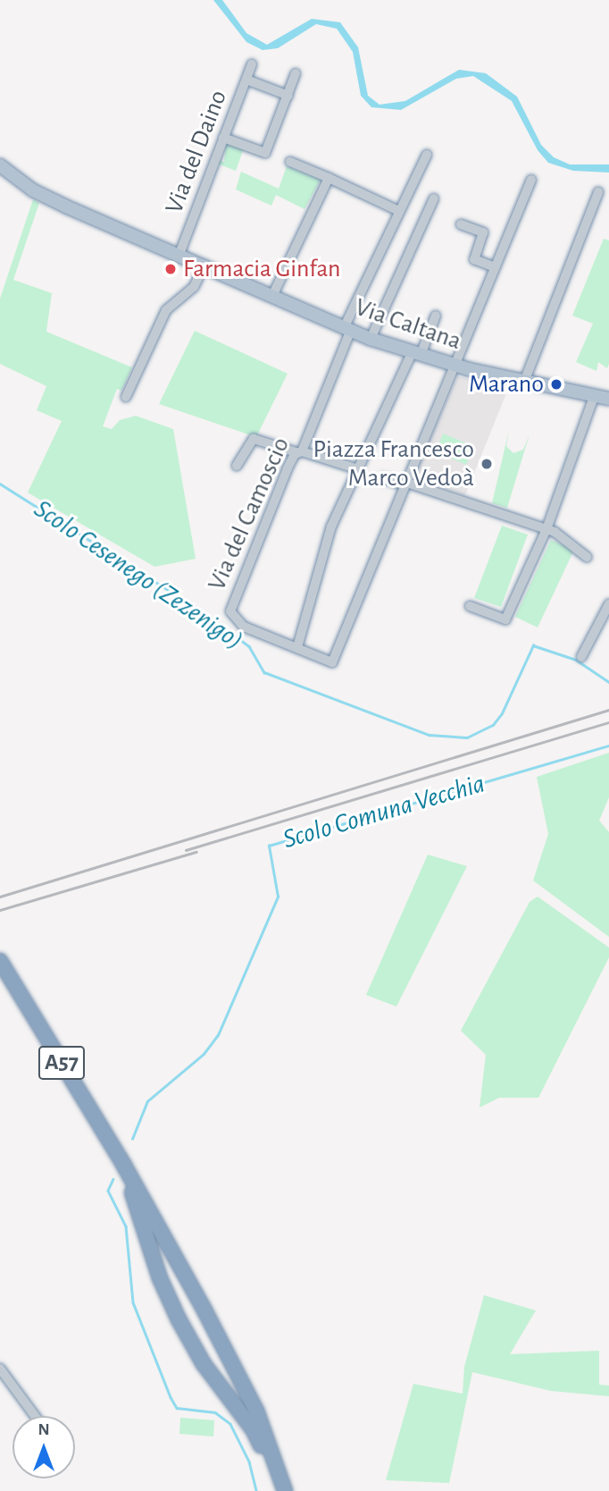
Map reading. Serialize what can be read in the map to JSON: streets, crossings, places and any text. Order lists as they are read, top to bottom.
{
  "streets": {
    "highway": ["A57"],
    "main road": ["Via Caltana"],
    "street": ["Via del Daino", "Via del Camoscio"]
  },
  "crossings": [
    ["Via del Daino", "Via Caltana"],
    ["Via Caltana", "Via del Camoscio"]
  ],
  "water": ["Scolo Cesenego (Zezenigo)", "Scolo Comuna Vecchia"],
  "places": ["Farmacia Ginfan", "Marano", "Piazza Francesco Marco Vedoà"],
  "north": "top"
}
